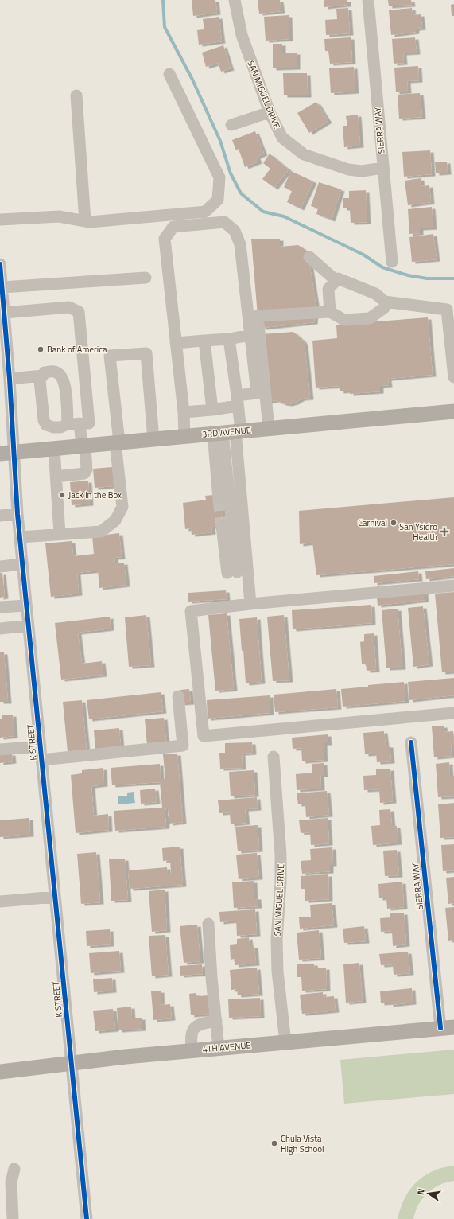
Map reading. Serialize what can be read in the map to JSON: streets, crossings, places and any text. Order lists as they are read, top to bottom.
{
  "streets": {
    "main road": ["3RD AVENUE", "4TH AVENUE"],
    "street": ["SAN MIGUEL DRIVE", "SIERRA WAY", "K STREET"]
  },
  "crossings": [
    ["SAN MIGUEL DRIVE", "SIERRA WAY"],
    ["SAN MIGUEL DRIVE", "4TH AVENUE"],
    ["SIERRA WAY", "4TH AVENUE"],
    ["3RD AVENUE", "K STREET"],
    ["K STREET", "4TH AVENUE"]
  ],
  "places": {
    "other": [
      "Bank of America",
      "Jack in the Box",
      "Carnival",
      "Chula Vista High School"
    ],
    "health": ["San Ysidro Health"]
  },
  "north": "left"
}
